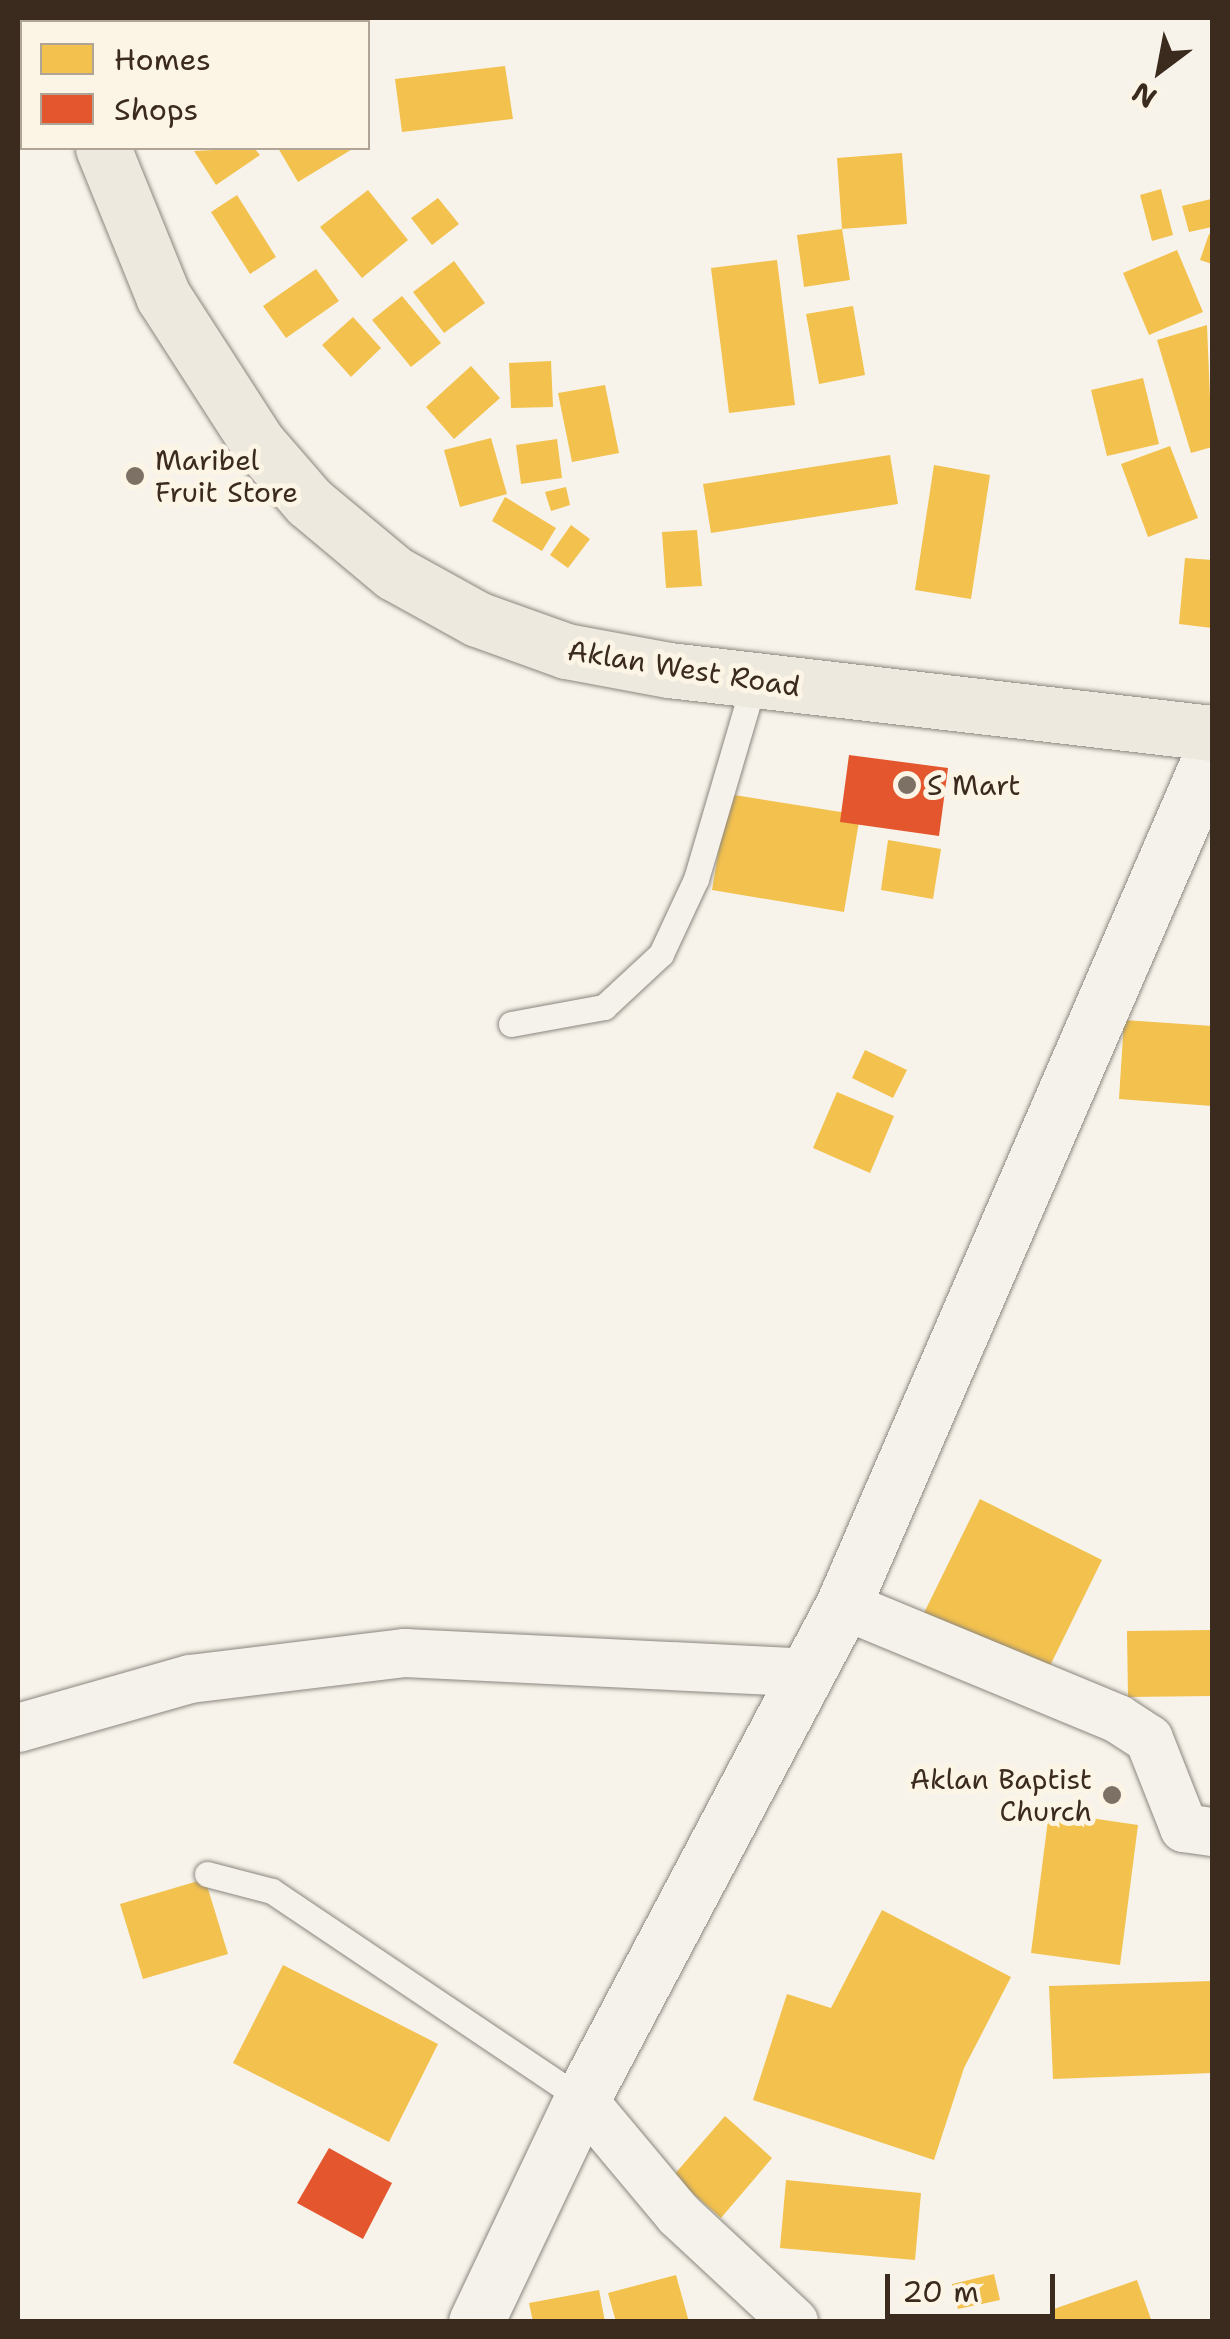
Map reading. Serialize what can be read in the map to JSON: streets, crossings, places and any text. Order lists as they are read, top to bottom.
{
  "streets": {
    "main road": ["Aklan West Road"]
  },
  "places": ["Maribel Fruit Store", "S Mart", "Aklan Baptist Church"],
  "legend": ["Homes", "Shops"],
  "scale_bar": "20 m",
  "north": "bottom left"
}
